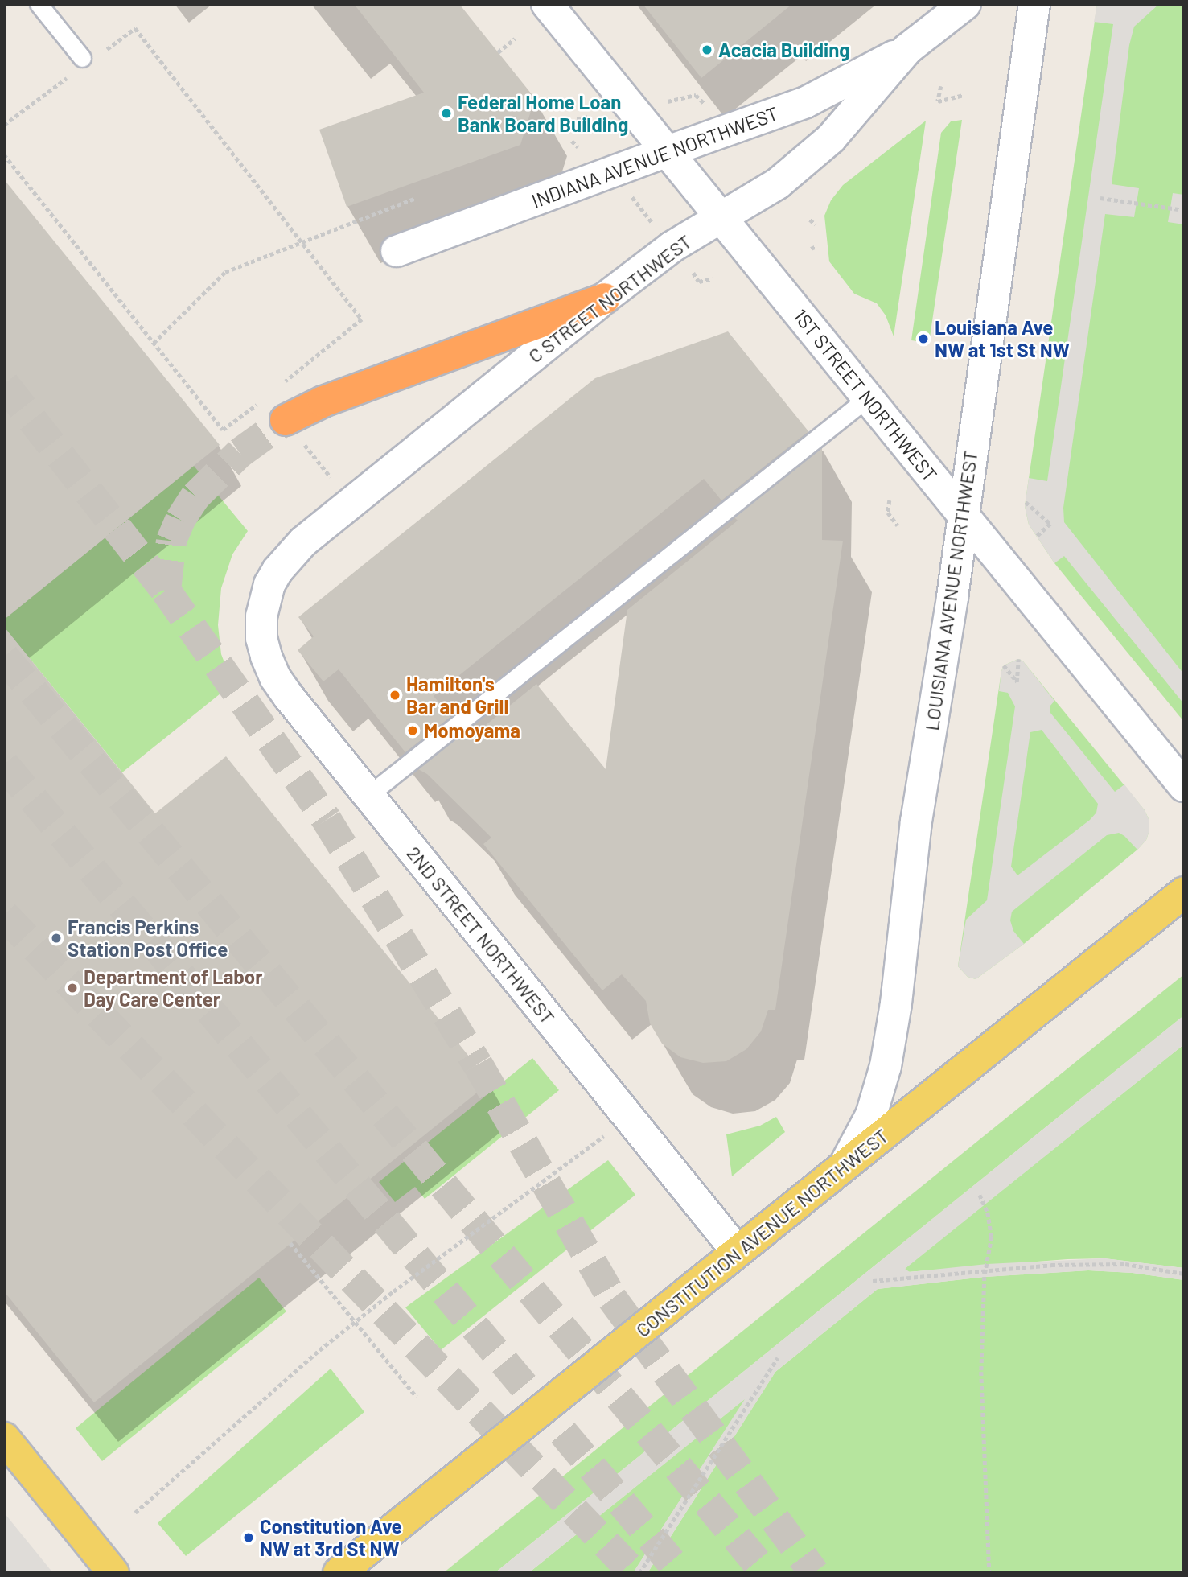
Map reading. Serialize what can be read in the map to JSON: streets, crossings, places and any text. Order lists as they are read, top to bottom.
{
  "streets": {
    "main road": ["CONSTITUTION AVENUE NORTHWEST"],
    "street": [
      "INDIANA AVENUE NORTHWEST",
      "C STREET NORTHWEST",
      "1ST STREET NORTHWEST",
      "LOUISIANA AVENUE NORTHWEST",
      "2ND STREET NORTHWEST"
    ]
  },
  "crossings": [
    ["INDIANA AVENUE NORTHWEST", "C STREET NORTHWEST"],
    ["INDIANA AVENUE NORTHWEST", "1ST STREET NORTHWEST"],
    ["C STREET NORTHWEST", "1ST STREET NORTHWEST"],
    ["C STREET NORTHWEST", "2ND STREET NORTHWEST"],
    ["1ST STREET NORTHWEST", "LOUISIANA AVENUE NORTHWEST"],
    ["LOUISIANA AVENUE NORTHWEST", "CONSTITUTION AVENUE NORTHWEST"],
    ["2ND STREET NORTHWEST", "CONSTITUTION AVENUE NORTHWEST"]
  ],
  "places": [
    "Acacia Building",
    "Federal Home Loan Bank Board Building",
    "Louisiana Ave NW at 1st St NW",
    "Hamilton's Bar and Grill",
    "Momoyama",
    "Francis Perkins Station Post Office",
    "Department of Labor Day Care Center",
    "Constitution Ave NW at 3rd St NW"
  ]
}
